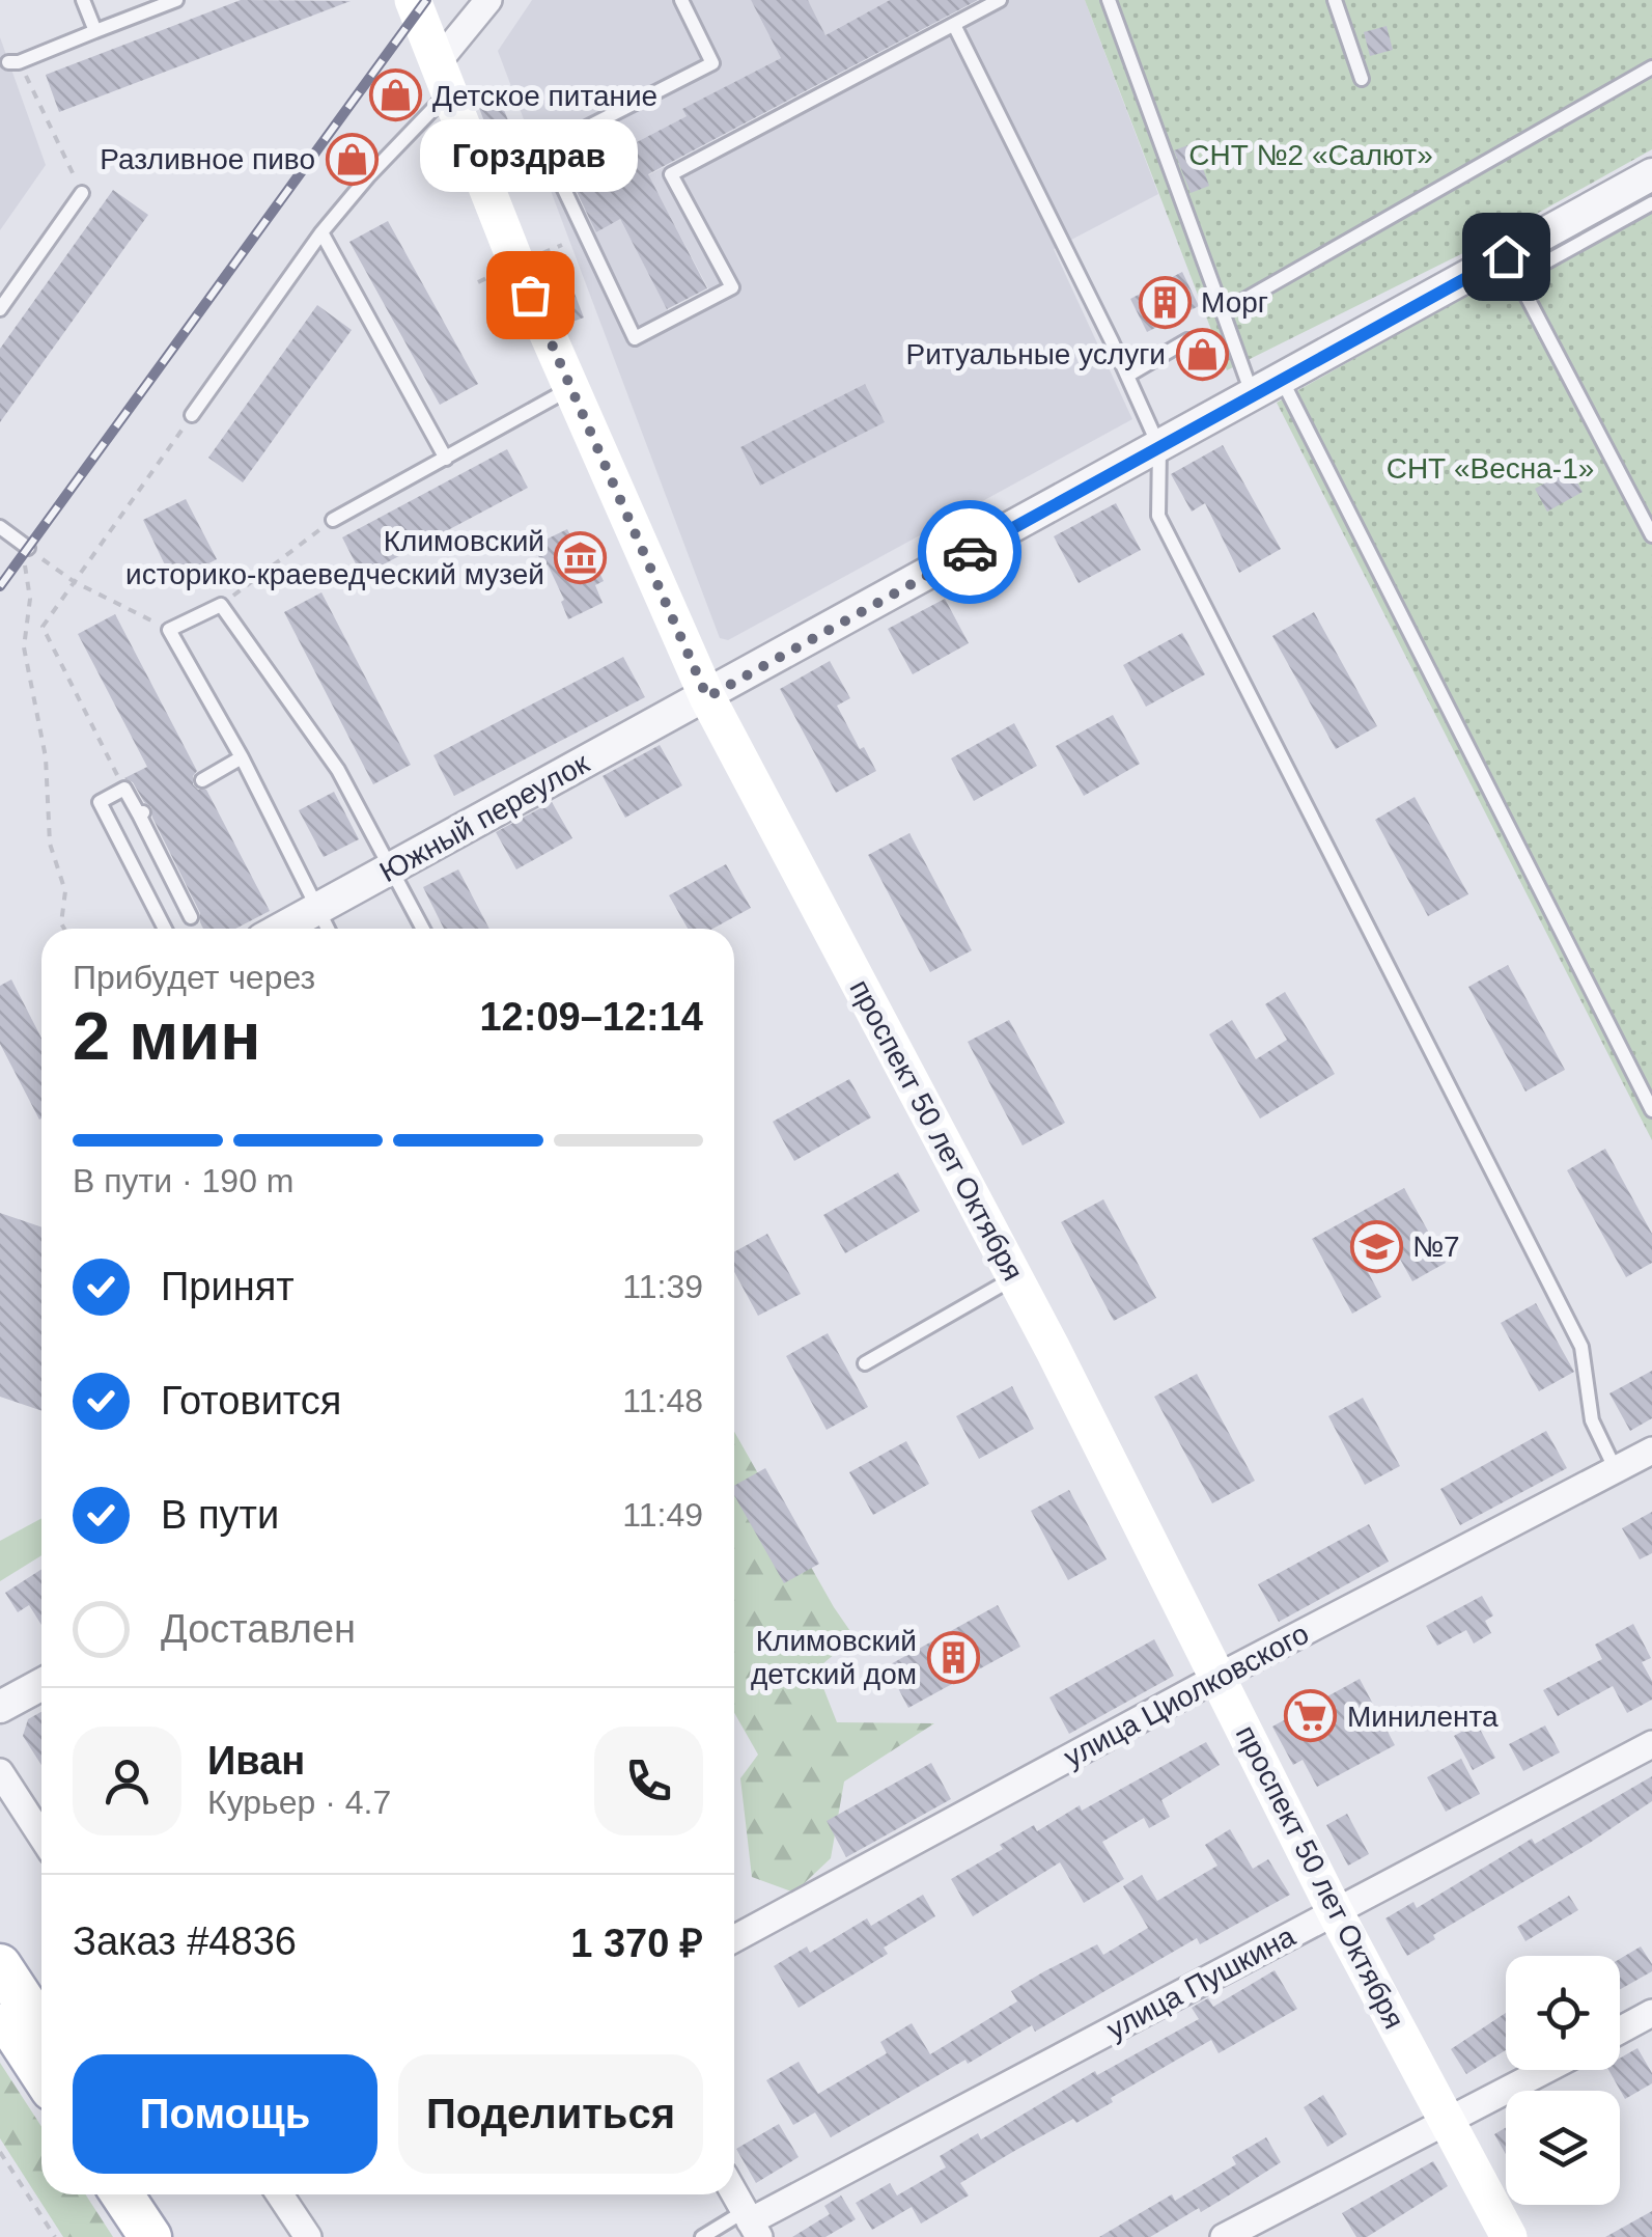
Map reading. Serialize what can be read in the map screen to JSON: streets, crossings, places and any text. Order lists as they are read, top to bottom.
{
  "streets": {
    "main road": ["проспект 50 лет Октября"],
    "street": ["Южный переулок", "улица Циолковского", "улица Пушкина"]
  },
  "crossings": [
    ["Южный переулок", "проспект 50 лет Октября"],
    ["проспект 50 лет Октября", "улица Циолковского"],
    ["проспект 50 лет Октября", "улица Пушкина"]
  ],
  "parks": ["СНТ №2 «Салют»", "СНТ «Весна-1»"],
  "places": {
    "shop": ["Детское питание", "Разливное пиво", "Ритуальные услуги"],
    "other": ["Горздрав"],
    "building": ["Морг", "Климовский детский дом"],
    "museum": ["Климовский историко-краеведческий музей"],
    "school or university": ["№7"],
    "supermarket": ["Минилента"]
  },
  "page": {
    "bubble": "Горздрав",
    "heading": ["2 мин", "Прибудет через", "12:09–12:14"],
    "panel": [
      "Иван",
      "Курьер · 4.7",
      "Заказ #4836",
      "1 370 ₽"
    ],
    "bar": "В пути · 190 m",
    "list": [
      ["Принят", "11:39"],
      ["Готовится", "11:48"],
      ["В пути", "11:49"],
      "Доставлен"
    ],
    "buttons": ["Помощь", "Поделиться"]
  }
}
